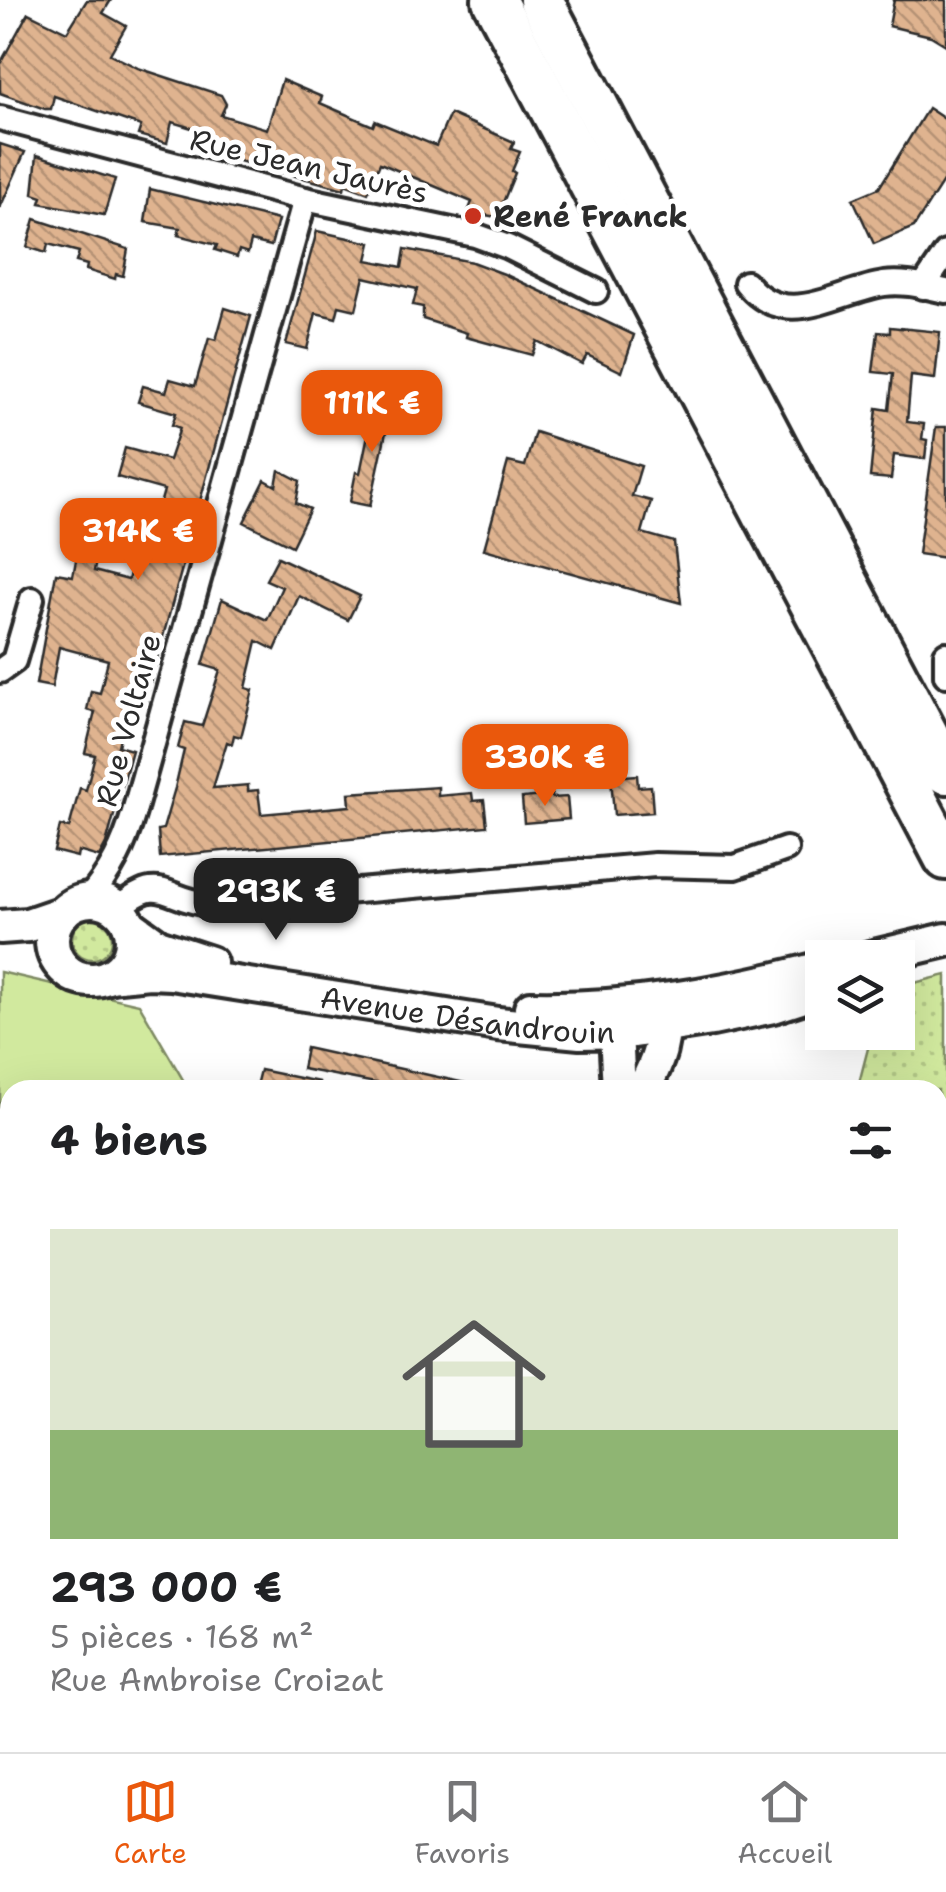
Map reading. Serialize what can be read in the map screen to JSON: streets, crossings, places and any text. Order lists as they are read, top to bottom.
{
  "streets": {
    "main road": ["Avenue Désandrouin"],
    "street": ["Rue Jean Jaurès", "Rue Voltaire"]
  },
  "crossings": [
    ["Rue Jean Jaurès", "Rue Voltaire"],
    ["Rue Voltaire", "Avenue Désandrouin"]
  ],
  "places": ["René Franck"],
  "page": {
    "price": [
      "111K €",
      "314K €",
      "330K €",
      "293K €"
    ],
    "heading": "4 biens",
    "list": [
      {
        "name": "293 000 €",
        "note": "5 pièces · 168 m² · Rue Ambroise Croizat"
      }
    ],
    "tabs": ["Carte", "Favoris", "Accueil"]
  }
}
